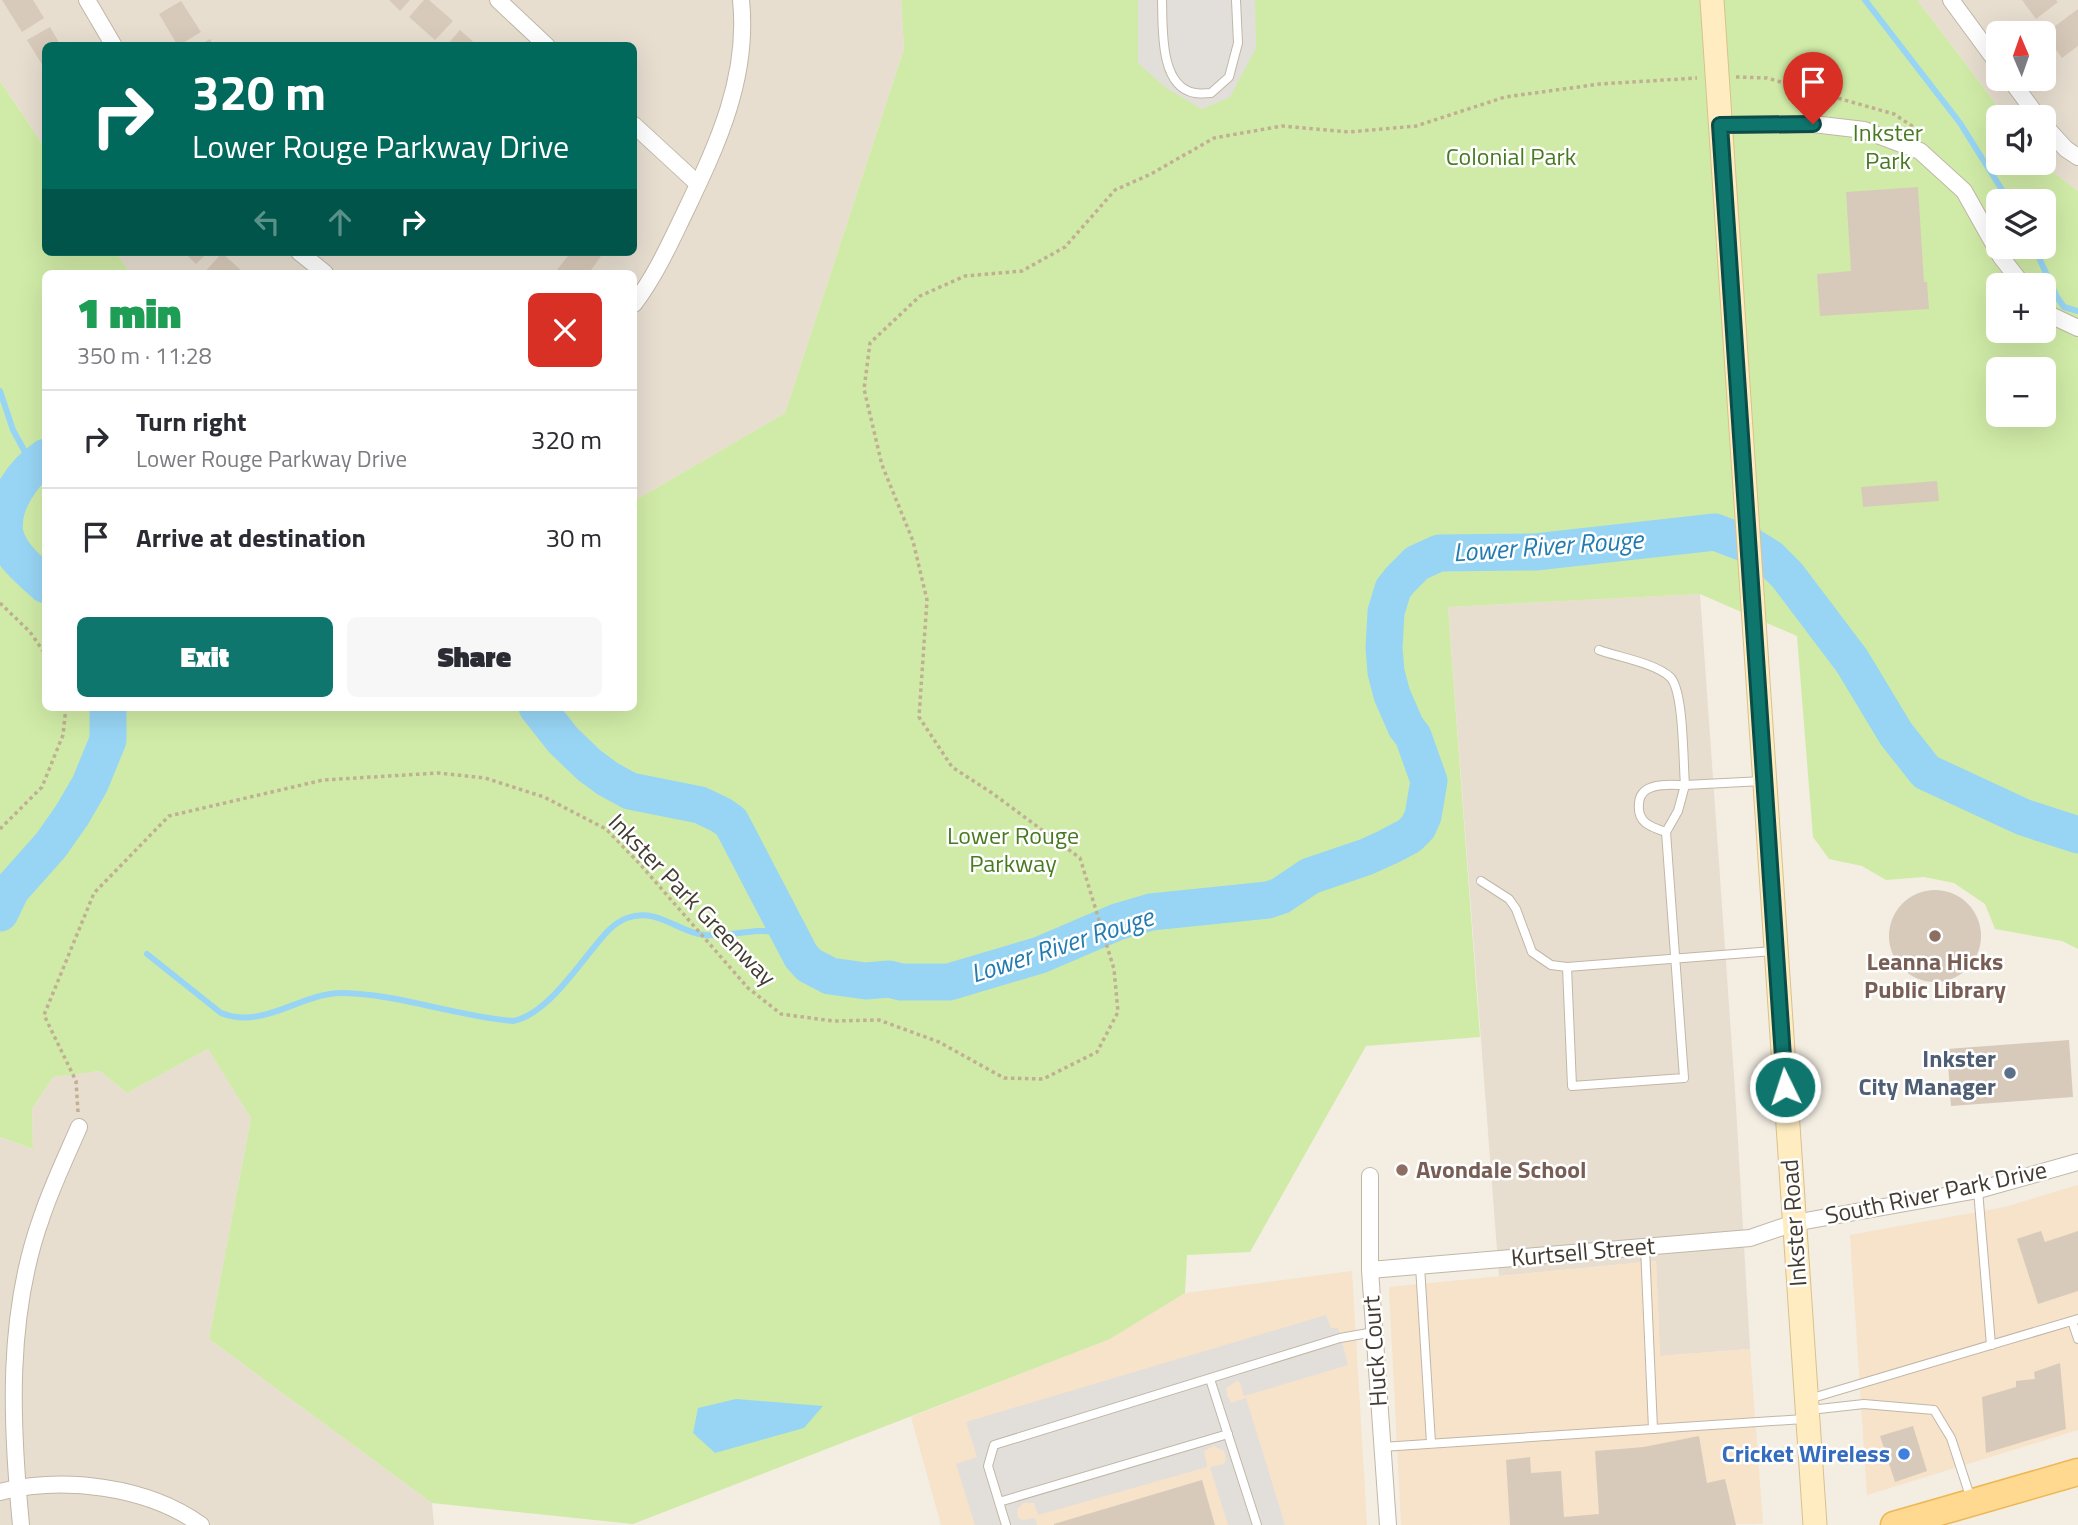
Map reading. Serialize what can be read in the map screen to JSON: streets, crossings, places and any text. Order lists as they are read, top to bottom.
{
  "streets": {
    "main road": ["Inkster Road"],
    "street": ["South River Park Drive", "Kurtsell Street", "Huck Court"],
    "path": ["Inkster Park Greenway"]
  },
  "crossings": [
    ["South River Park Drive", "Inkster Road"],
    ["South River Park Drive", "Kurtsell Street"],
    ["Inkster Road", "Kurtsell Street"],
    ["Kurtsell Street", "Huck Court"]
  ],
  "water": ["Lower River Rouge"],
  "parks": ["Inkster Park", "Colonial Park", "Lower Rouge Parkway"],
  "places": [
    "Leanna Hicks Public Library",
    "Inkster City Manager",
    "Avondale School",
    "Cricket Wireless"
  ],
  "north": "top",
  "page": {
    "map_buttons": ["+", "−"],
    "turn": ["320 m", "Lower Rouge Parkway Drive"],
    "heading": ["1 min", "350 m · 11:28"],
    "list": [
      {
        "name": "Turn right",
        "note": "Lower Rouge Parkway Drive",
        "value": "320 m"
      },
      {
        "name": "Arrive at destination",
        "value": "30 m"
      }
    ],
    "buttons": ["Exit", "Share"]
  }
}
